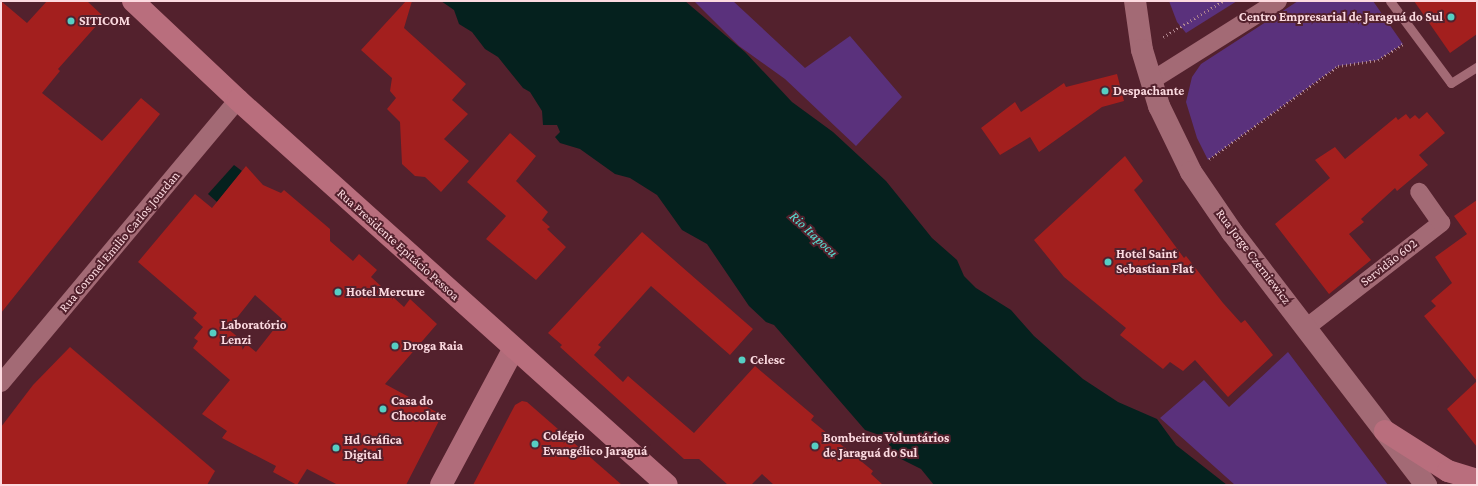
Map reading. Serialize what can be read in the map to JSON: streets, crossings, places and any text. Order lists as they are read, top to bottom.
{
  "streets": {
    "highway": ["Rua Presidente Epitácio Pessoa"],
    "main road": ["Rua Jorge Czerniewicz"],
    "street": ["Rua Coronel Emilio Carlos Jourdan", "Servidão 602"]
  },
  "crossings": [
    ["Rua Coronel Emilio Carlos Jourdan", "Rua Presidente Epitácio Pessoa"],
    ["Rua Jorge Czerniewicz", "Servidão 602"]
  ],
  "water": ["Rio Itapocu"],
  "places": [
    "Centro Empresarial de Jaraguá do Sul",
    "SITICOM",
    "Despachante",
    "Hotel Saint Sebastian Flat",
    "Hotel Mercure",
    "Laboratório Lenzi",
    "Droga Raia",
    "Celesc",
    "Casa do Chocolate",
    "Colégio Evangélico Jaraguá",
    "Bombeiros Voluntários de Jaraguá do Sul",
    "Hd Gráfica Digital"
  ]
}
